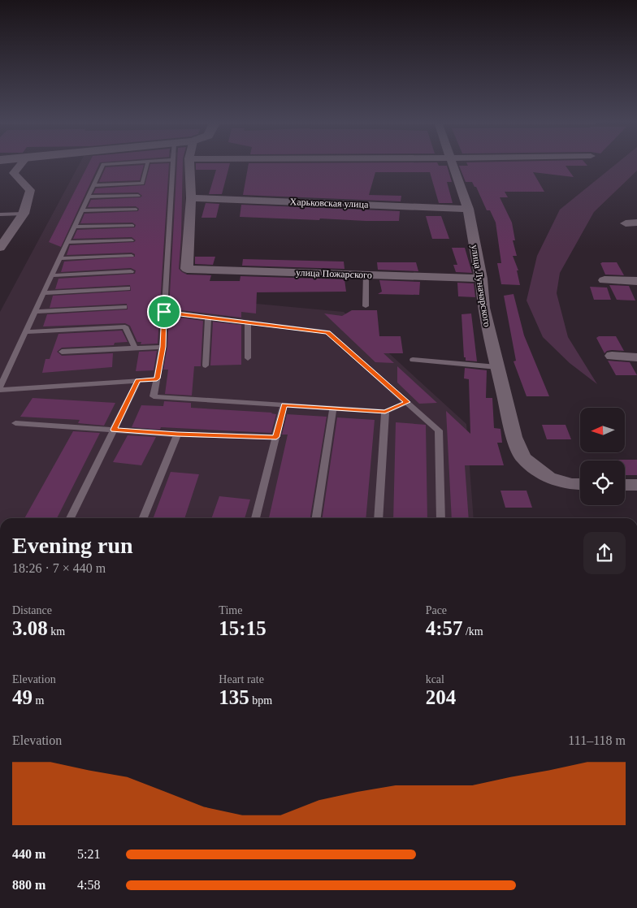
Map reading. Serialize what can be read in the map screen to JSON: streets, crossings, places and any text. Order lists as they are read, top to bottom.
{
  "streets": {
    "street": ["Харьковская улица", "улица Пожарского", "улица Луначарского"]
  },
  "crossings": [
    ["Харьковская улица", "улица Пожарского"],
    ["Харьковская улица", "улица Луначарского"],
    ["улица Пожарского", "улица Луначарского"]
  ],
  "north": "left",
  "page": {
    "heading": ["Evening run", "18:26 · 7 × 440 m"],
    "stats": [
      ["Distance", "3.08 km"],
      ["Time", "15:15"],
      ["Pace", "4:57 /km"],
      ["Elevation", "49 m"],
      ["Heart rate", "135 bpm"],
      ["kcal", "204"]
    ],
    "chart": ["Elevation", "111–118 m"],
    "list": [
      {
        "name": "440 m",
        "note": "5:21"
      },
      {
        "name": "880 m",
        "note": "4:58"
      }
    ]
  }
}
